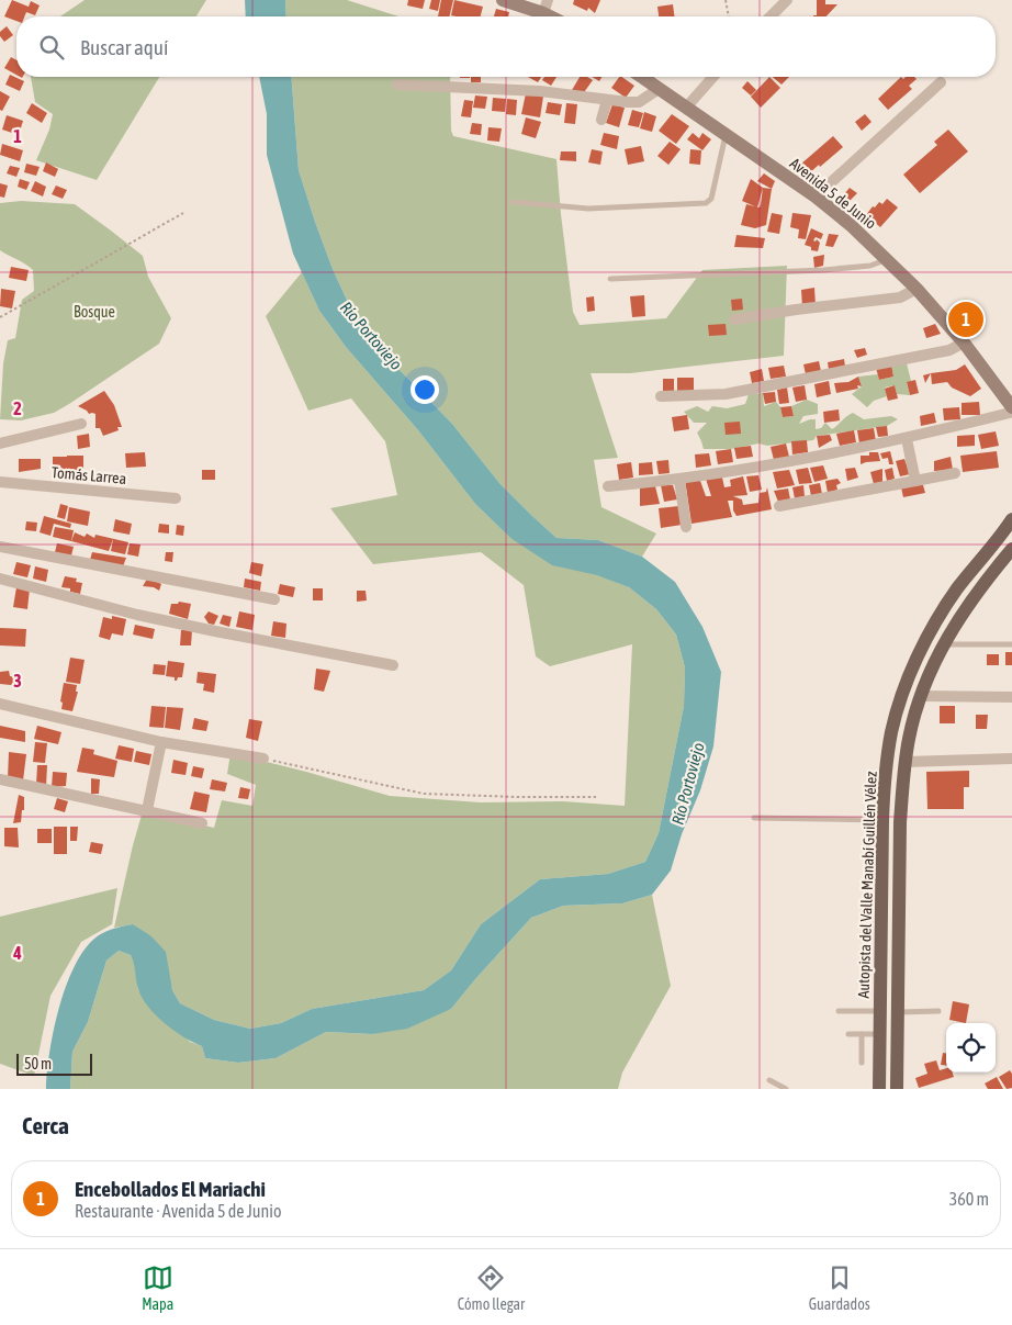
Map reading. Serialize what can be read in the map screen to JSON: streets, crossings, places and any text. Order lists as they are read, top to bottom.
{
  "streets": {
    "main road": ["Autopista del Valle Manabí Guillén Vélez"],
    "street": ["Avenida 5 de Junio", "Tomás Larrea"]
  },
  "water": ["Río Portoviejo"],
  "parks": ["Bosque"],
  "scale_bar": "50 m",
  "page": {
    "search": "Buscar aquí",
    "pins": "1",
    "scale": "50 m",
    "heading": "Cerca",
    "list": [
      {
        "mark": "1",
        "name": "Encebollados El Mariachi",
        "note": "Restaurante · Avenida 5 de Junio",
        "value": "360 m"
      }
    ],
    "nav": ["Mapa", "Cómo llegar", "Guardados"]
  },
  "grid": {
    "rows": [
      "1",
      "2",
      "3",
      "4"
    ]
  }
}
